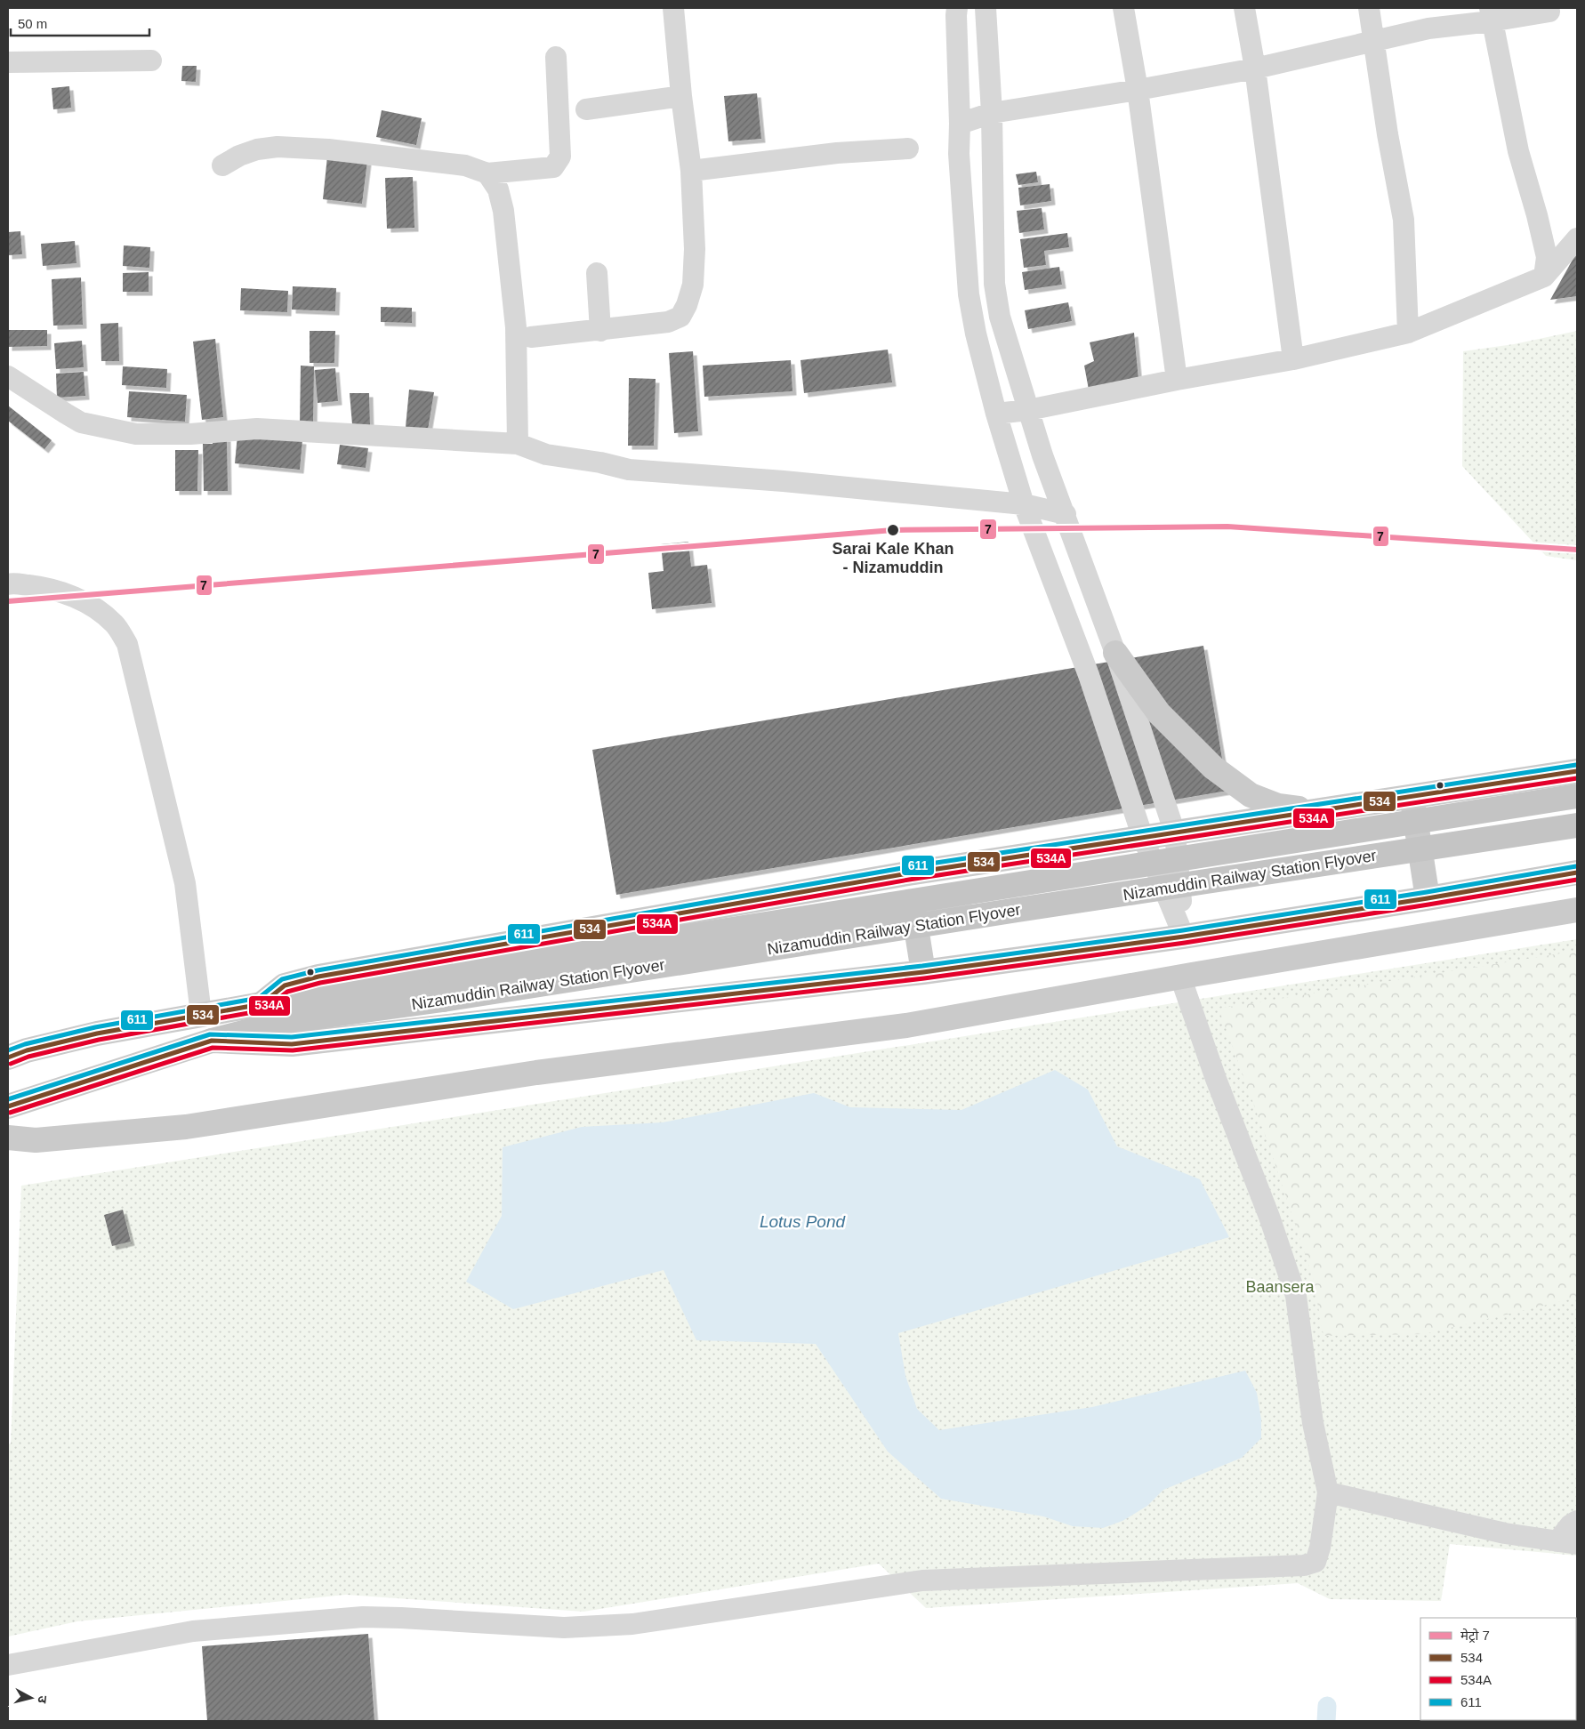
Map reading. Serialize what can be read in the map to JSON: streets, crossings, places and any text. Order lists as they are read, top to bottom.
{
  "streets": {
    "highway": ["Nizamuddin Railway Station Flyover"]
  },
  "water": ["Lotus Pond"],
  "parks": ["Baansera"],
  "places": ["Sarai Kale Khan - Nizamuddin"],
  "lines": [
    "metro line 7",
    "transit line 611",
    "transit line 534",
    "transit line 534A"
  ],
  "legend": [
    "मेट्रो 7",
    "534",
    "534A",
    "611"
  ],
  "scale_bar": "50 m",
  "north": "right"
}
